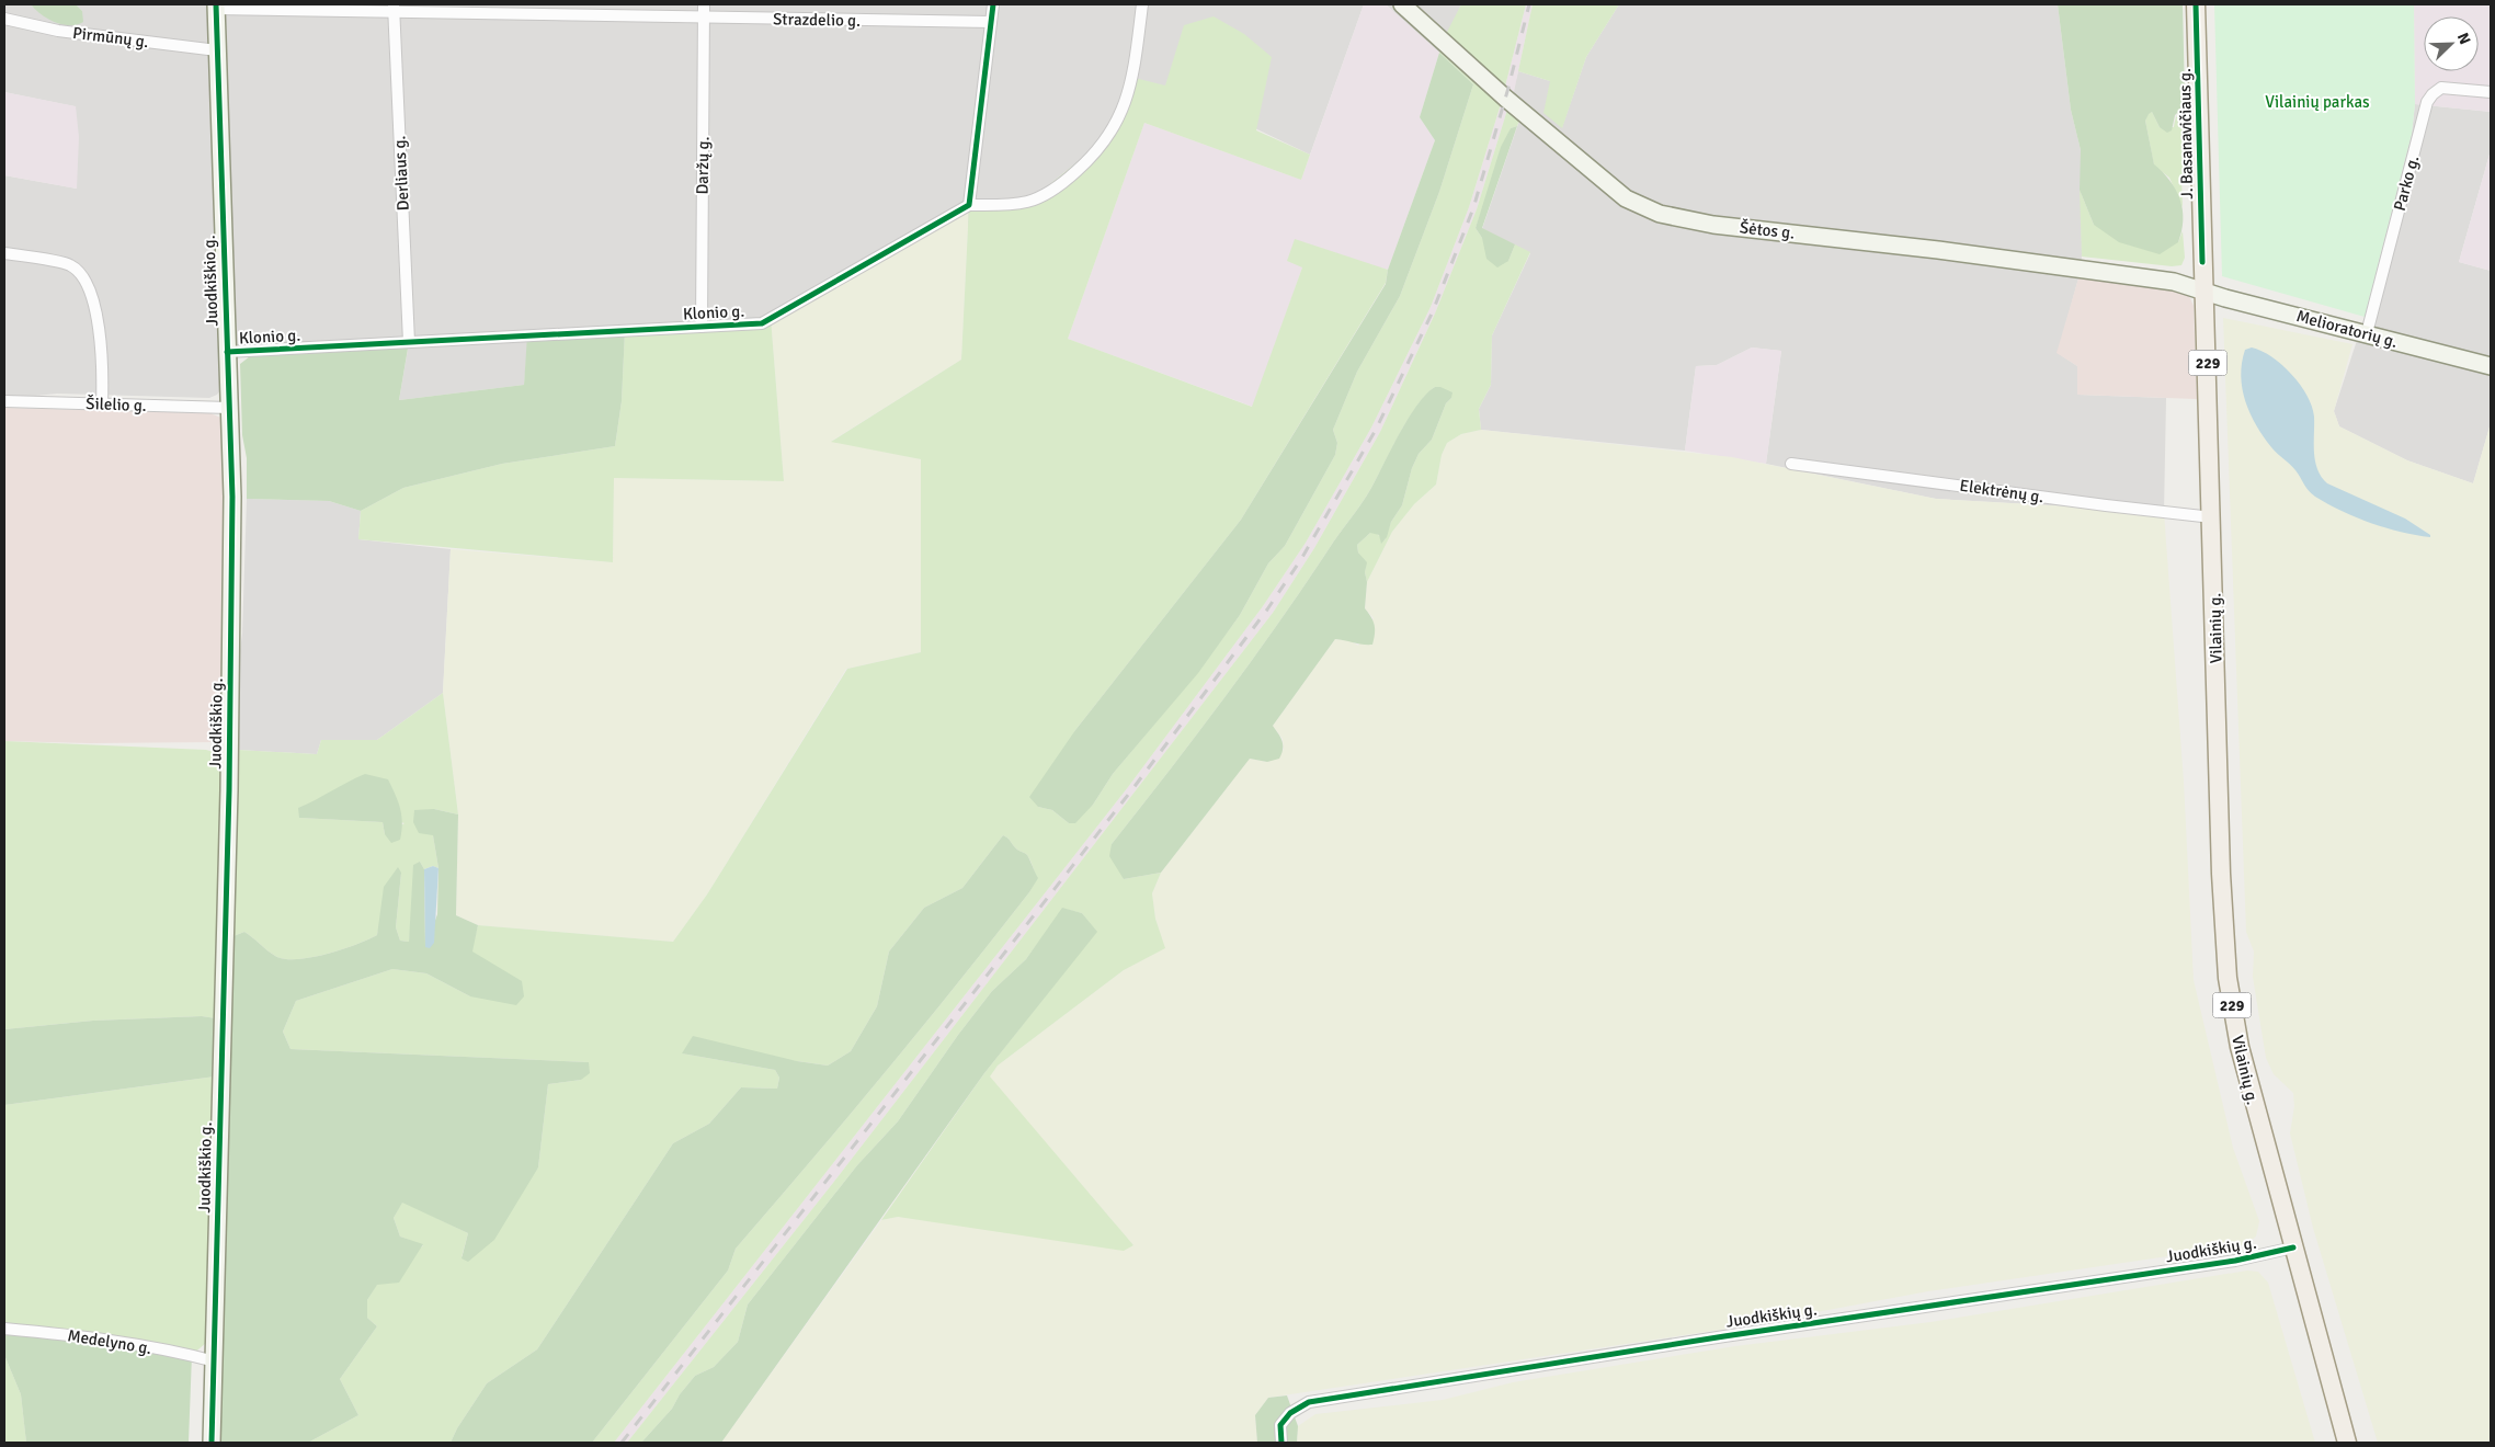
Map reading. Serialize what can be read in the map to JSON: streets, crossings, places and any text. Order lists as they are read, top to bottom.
{
  "streets": {
    "main road": ["J. Basanavičiaus g.", "229", "Vilainių g."],
    "street": [
      "Strazdelio g.",
      "Pirmūnų g.",
      "Daržų g.",
      "Derliaus g.",
      "Parko g.",
      "Šėtos g.",
      "Juodkiškio g.",
      "Klonio g.",
      "Melioratorių g.",
      "Šilelio g.",
      "Elektrėnų g.",
      "Juodkiškių g.",
      "Medelyno g."
    ]
  },
  "crossings": [
    ["Strazdelio g.", "Daržų g."],
    ["Strazdelio g.", "Derliaus g."],
    ["Strazdelio g.", "Juodkiškio g."],
    ["Pirmūnų g.", "Juodkiškio g."],
    ["J. Basanavičiaus g.", "Šėtos g."],
    ["J. Basanavičiaus g.", "Melioratorių g."],
    ["J. Basanavičiaus g.", "Elektrėnų g."],
    ["J. Basanavičiaus g.", "Vilainių g."],
    ["Daržų g.", "Klonio g."],
    ["Derliaus g.", "Klonio g."],
    ["Parko g.", "Melioratorių g."],
    ["Šėtos g.", "Melioratorių g."],
    ["Juodkiškio g.", "Klonio g."],
    ["Juodkiškio g.", "Šilelio g."],
    ["Juodkiškio g.", "Medelyno g."],
    ["Vilainių g.", "Juodkiškių g."]
  ],
  "parks": ["Vilainių parkas"],
  "north": "top right"
}
